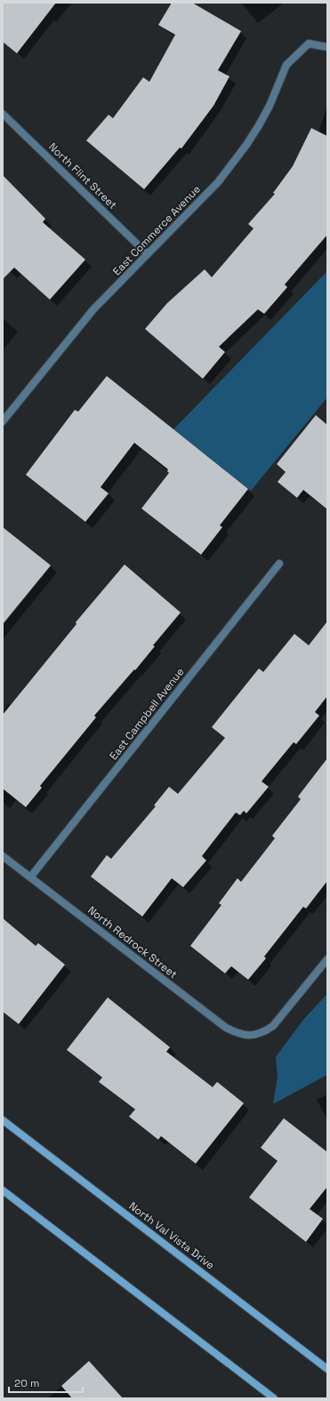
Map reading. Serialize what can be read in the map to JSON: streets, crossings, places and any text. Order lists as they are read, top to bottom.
{
  "streets": {
    "main road": ["North Val Vista Drive"],
    "street": [
      "North Flint Street",
      "East Commerce Avenue",
      "East Campbell Avenue",
      "North Redrock Street"
    ]
  },
  "crossings": [
    ["North Flint Street", "East Commerce Avenue"],
    ["East Campbell Avenue", "North Redrock Street"]
  ],
  "scale_bar": "20 m"
}
